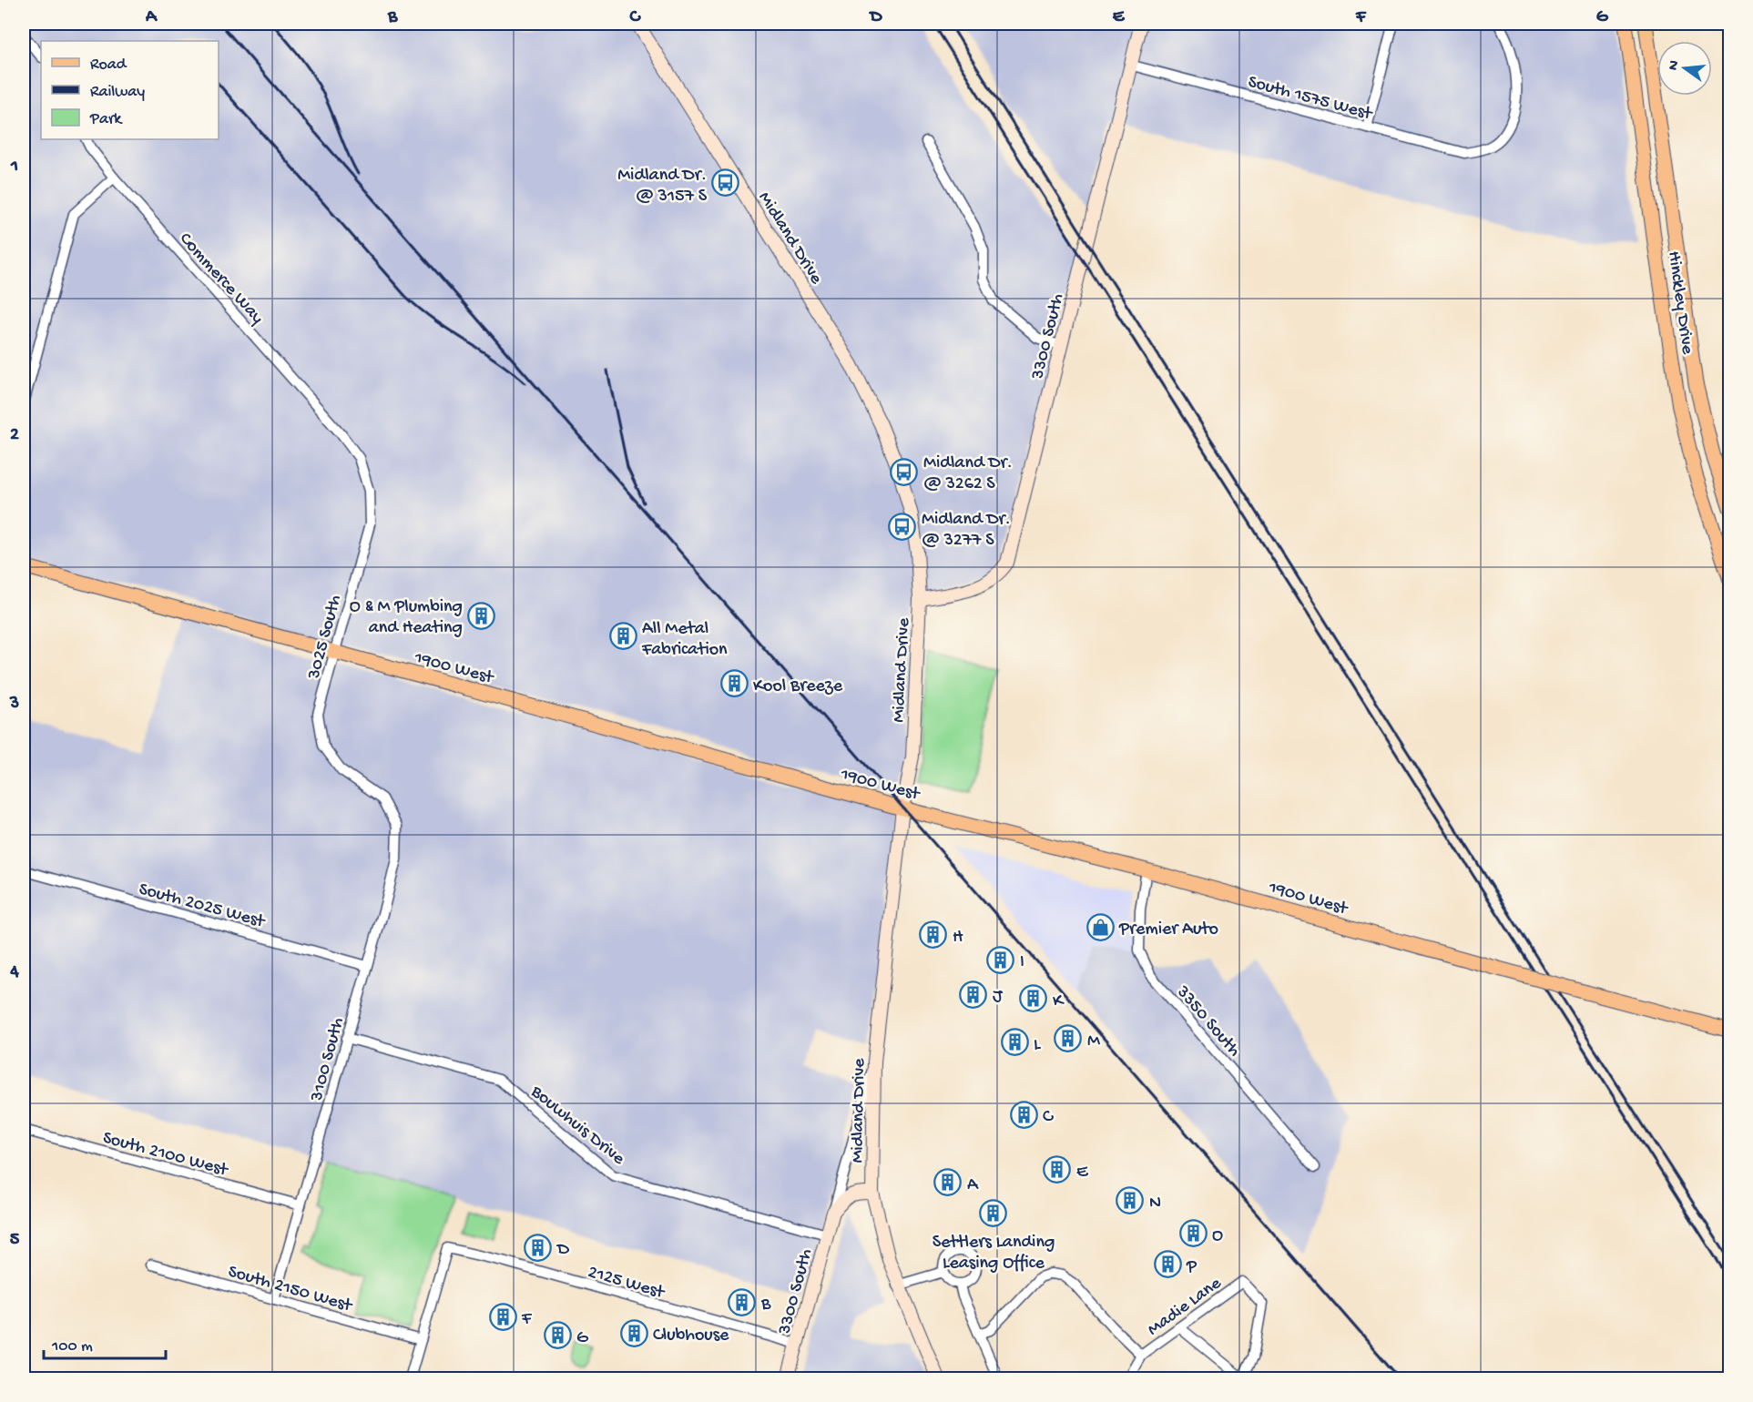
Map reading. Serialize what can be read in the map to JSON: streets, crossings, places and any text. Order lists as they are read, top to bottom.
{
  "streets": {
    "main road": ["Hinckley Drive", "1900 West"],
    "street": [
      "South 1575 West",
      "Midland Drive",
      "Commerce Way",
      "3300 South",
      "3025 South",
      "South 2025 West",
      "3350 South",
      "3100 South",
      "Bouwhuis Drive",
      "South 2100 West",
      "2125 West",
      "South 2150 West",
      "Madie Lane"
    ]
  },
  "crossings": [
    ["South 1575 West", "3300 South"],
    ["Midland Drive", "3300 South"],
    ["Midland Drive", "1900 West"],
    ["Commerce Way", "3025 South"],
    ["3300 South", "Bouwhuis Drive"],
    ["3300 South", "2125 West"],
    ["3025 South", "1900 West"],
    ["3025 South", "3100 South"],
    ["1900 West", "3350 South"],
    ["South 2025 West", "3100 South"],
    ["3100 South", "Bouwhuis Drive"],
    ["3100 South", "South 2100 West"],
    ["3100 South", "South 2150 West"],
    ["2125 West", "South 2150 West"]
  ],
  "places": {
    "bus stop": ["Midland Dr. @ 3157 S", "Midland Dr. @ 3262 S", "Midland Dr. @ 3277 S"],
    "building": [
      "O & M Plumbing and Heating",
      "All Metal Fabrication",
      "Kool Breeze",
      "H",
      "I",
      "J",
      "K",
      "M",
      "L",
      "C",
      "E",
      "A",
      "N",
      "Settlers Landing Leasing Office",
      "O",
      "D",
      "P",
      "B",
      "F",
      "Clubhouse",
      "G"
    ],
    "shop": ["Premier Auto"]
  },
  "legend": ["Road", "Railway", "Park"],
  "scale_bar": "100 m",
  "north": "left",
  "grid": {
    "columns": [
      "A",
      "B",
      "C",
      "D",
      "E",
      "F",
      "G"
    ],
    "rows": [
      "1",
      "2",
      "3",
      "4",
      "5"
    ]
  }
}
